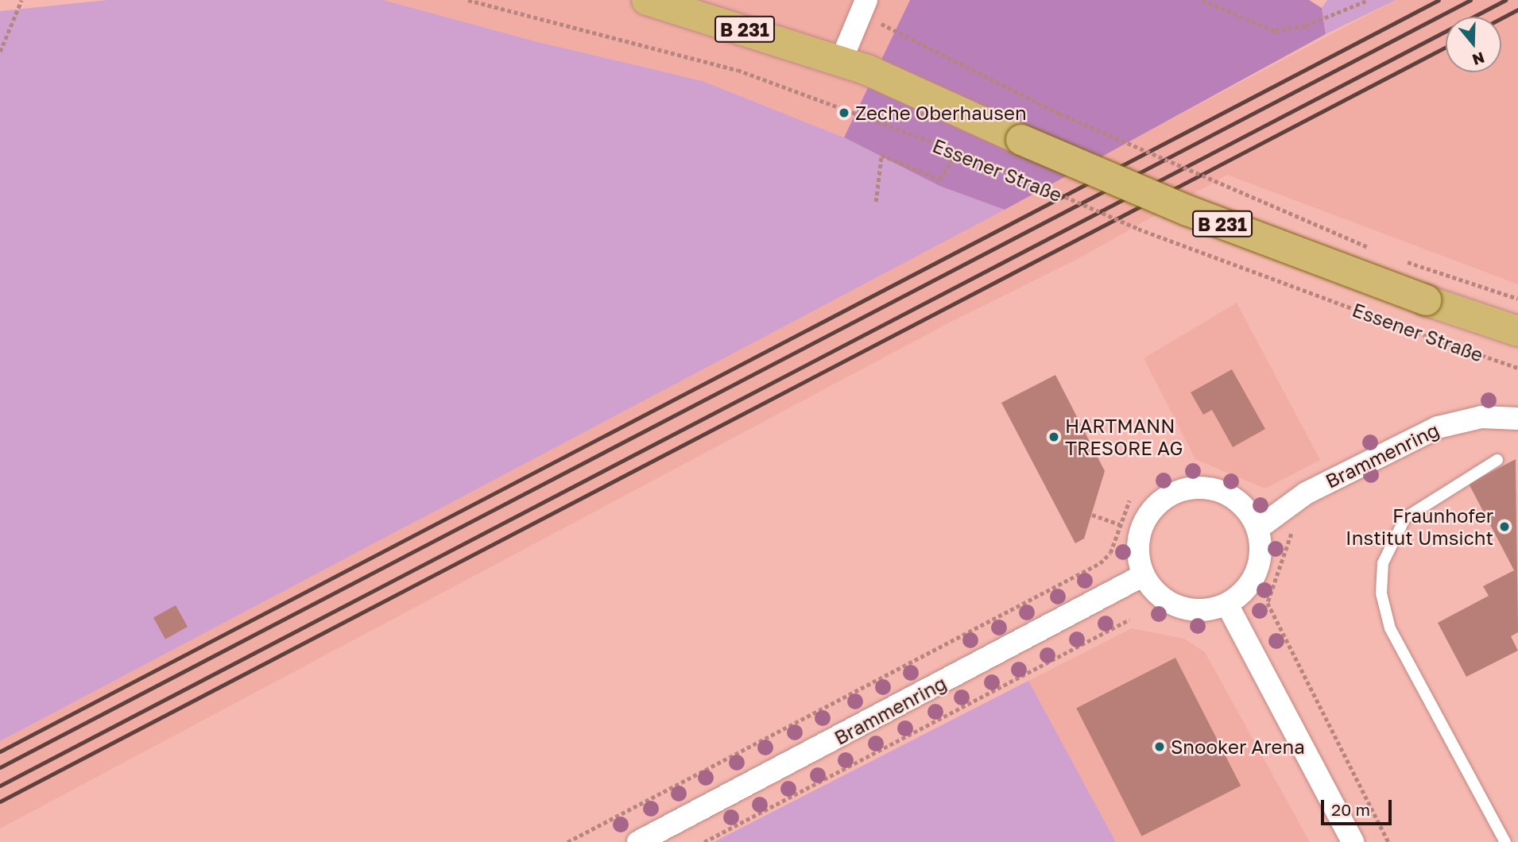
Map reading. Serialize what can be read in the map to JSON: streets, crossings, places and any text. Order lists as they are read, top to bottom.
{
  "streets": {
    "main road": ["B 231", "Essener Straße"],
    "street": ["Brammenring"]
  },
  "places": [
    "Zeche Oberhausen",
    "HARTMANN TRESORE AG",
    "Fraunhofer Institut Umsicht",
    "Snooker Arena"
  ],
  "scale_bar": "20 m",
  "north": "bottom"
}
